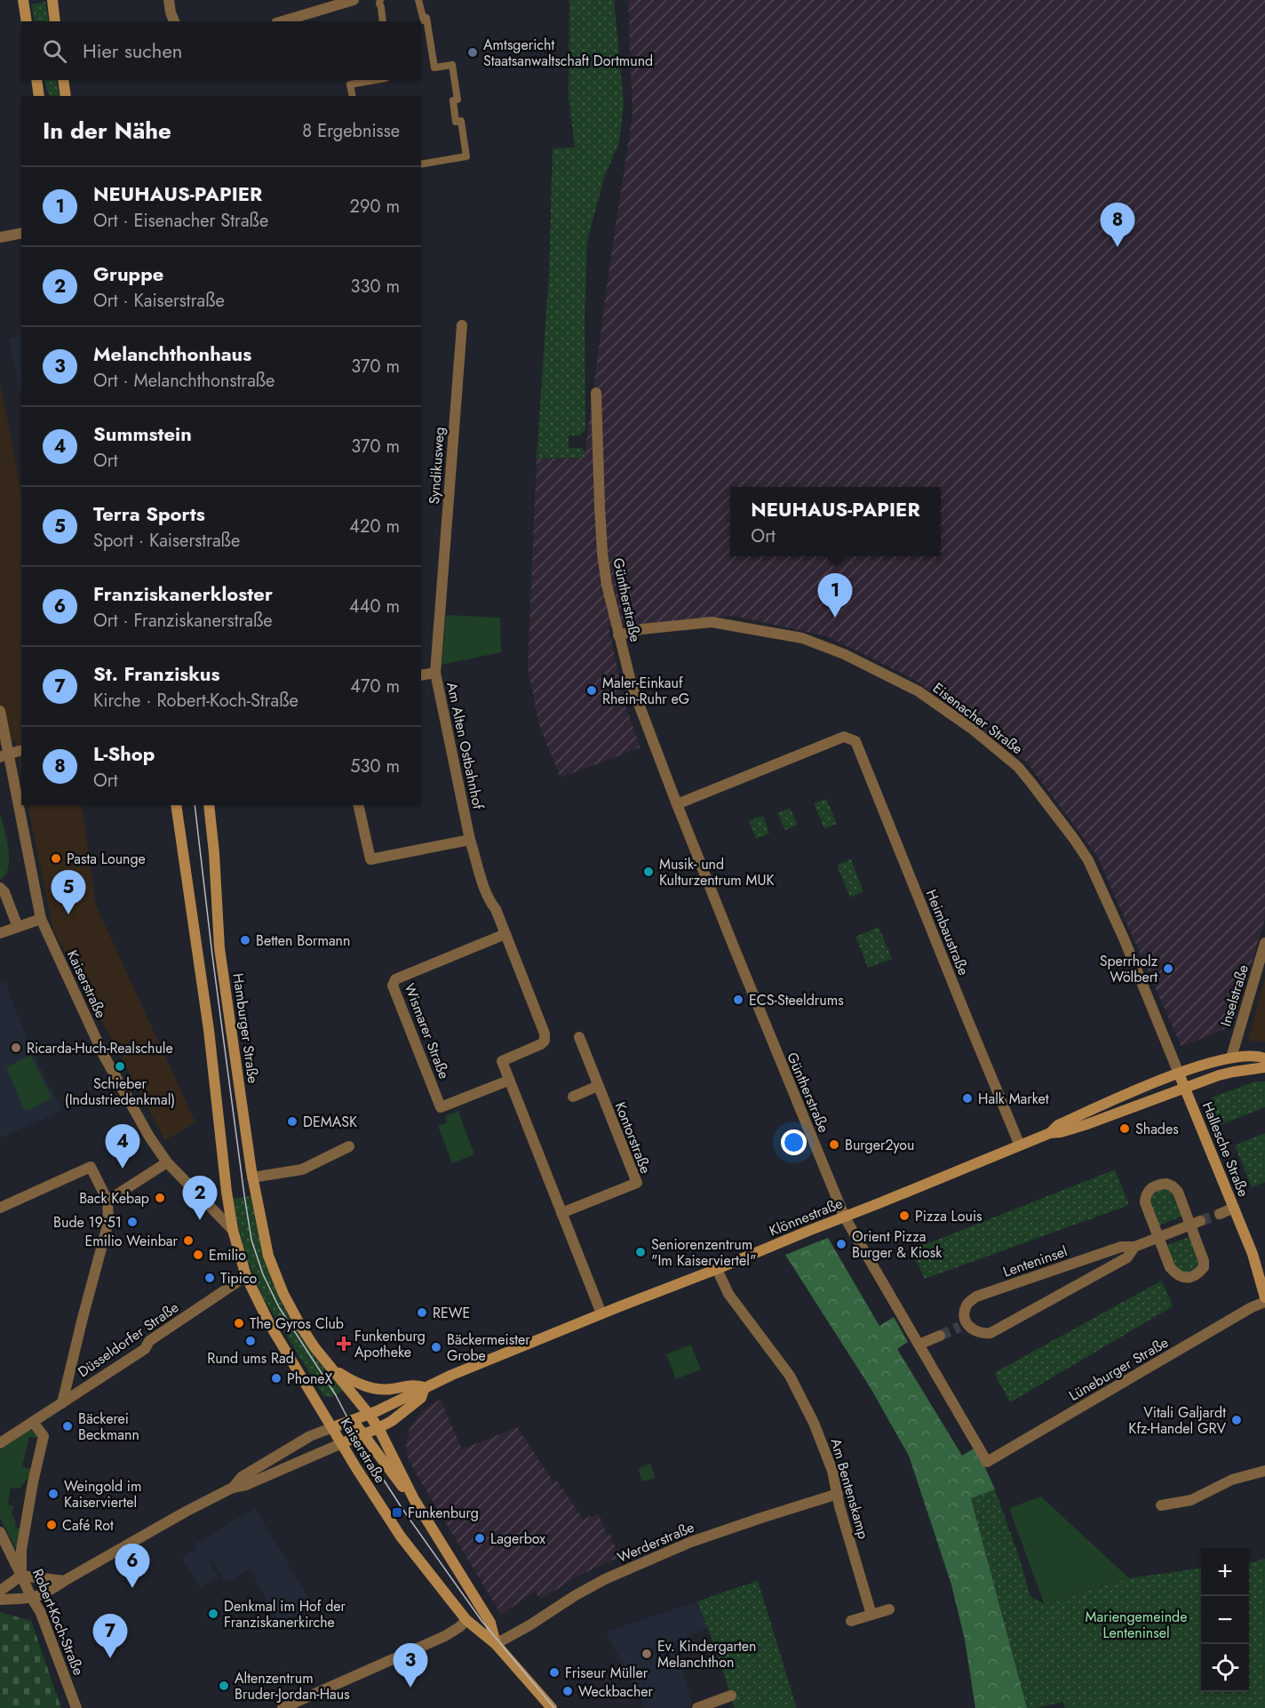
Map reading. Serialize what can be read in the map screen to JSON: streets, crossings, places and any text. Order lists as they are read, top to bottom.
{
  "streets": {
    "main road": [
      "Kaiserstraße",
      "Hamburger Straße",
      "Hallesche Straße",
      "Klönnestraße"
    ],
    "street": [
      "Syndikusweg",
      "Güntherstraße",
      "Eisenacher Straße",
      "Am Alten Ostbahnhof",
      "Heimbaustraße",
      "Inselstraße",
      "Wismarer Straße",
      "Kontorstraße",
      "Lenteninsel",
      "Düsseldorfer Straße",
      "Lüneburger Straße",
      "Am Bentenskamp",
      "Werderstraße",
      "Robert-Koch-Straße"
    ]
  },
  "crossings": [
    ["Syndikusweg", "Am Alten Ostbahnhof"],
    ["Güntherstraße", "Eisenacher Straße"],
    ["Güntherstraße", "Heimbaustraße"],
    ["Güntherstraße", "Klönnestraße"],
    ["Güntherstraße", "Lüneburger Straße"],
    ["Eisenacher Straße", "Hallesche Straße"],
    ["Eisenacher Straße", "Klönnestraße"],
    ["Am Alten Ostbahnhof", "Wismarer Straße"],
    ["Heimbaustraße", "Klönnestraße"],
    ["Kaiserstraße", "Hamburger Straße"],
    ["Kaiserstraße", "Klönnestraße"],
    ["Kaiserstraße", "Düsseldorfer Straße"],
    ["Kaiserstraße", "Werderstraße"],
    ["Inselstraße", "Klönnestraße"],
    ["Hallesche Straße", "Klönnestraße"],
    ["Klönnestraße", "Am Bentenskamp"],
    ["Düsseldorfer Straße", "Robert-Koch-Straße"],
    ["Am Bentenskamp", "Werderstraße"]
  ],
  "parks": ["Mariengemeinde Lenteninsel"],
  "places": {
    "other": [
      "Amtsgericht Staatsanwaltschaft Dortmund",
      "Maler-Einkauf Rhein-Ruhr eG",
      "Pasta Lounge",
      "Musik- und Kulturzentrum MUK",
      "Betten Bormann",
      "Sperrholz Wölbert",
      "ECS-Steeldrums",
      "Ricarda-Huch-Realschule",
      "Schieber (Industriedenkmal)",
      "Halk Market",
      "DEMASK",
      "Shades",
      "Burger2you",
      "Back Kebap",
      "Pizza Louis",
      "Bude 19•51",
      "Emilio Weinbar",
      "Orient Pizza Burger & Kiosk",
      "Seniorenzentrum \"Im Kaiserviertel\"",
      "Emilio",
      "Tipico",
      "REWE",
      "The Gyros Club",
      "Rund ums Rad",
      "Bäckermeister Grobe",
      "PhoneX",
      "Vitali Galjardt Kfz-Handel GRV",
      "Bäckerei Beckmann",
      "Weingold im Kaiserviertel",
      "Café Rot",
      "Lagerbox",
      "Denkmal im Hof der Franziskanerkirche",
      "Ev. Kindergarten Melanchthon",
      "Friseur Müller",
      "Altenzentrum Bruder-Jordan-Haus",
      "Weckbacher"
    ],
    "health": ["Funkenburg Apotheke"],
    "transit": ["Funkenburg"]
  },
  "page": {
    "search": "Hier suchen",
    "heading": ["In der Nähe", "8 Ergebnisse"],
    "list": [
      {
        "mark": "1",
        "name": "NEUHAUS-PAPIER",
        "note": "Ort · Eisenacher Straße",
        "value": "290 m"
      },
      {
        "mark": "2",
        "name": "Gruppe",
        "note": "Ort · Kaiserstraße",
        "value": "330 m"
      },
      {
        "mark": "3",
        "name": "Melanchthonhaus",
        "note": "Ort · Melanchthonstraße",
        "value": "370 m"
      },
      {
        "mark": "4",
        "name": "Summstein",
        "note": "Ort",
        "value": "370 m"
      },
      {
        "mark": "5",
        "name": "Terra Sports",
        "note": "Sport · Kaiserstraße",
        "value": "420 m"
      },
      {
        "mark": "6",
        "name": "Franziskanerkloster",
        "note": "Ort · Franziskanerstraße",
        "value": "440 m"
      },
      {
        "mark": "7",
        "name": "St. Franziskus",
        "note": "Kirche · Robert-Koch-Straße",
        "value": "470 m"
      },
      {
        "mark": "8",
        "name": "L-Shop",
        "note": "Ort",
        "value": "530 m"
      }
    ],
    "pins": [
      "8",
      "1",
      "5",
      "4",
      "2",
      "6",
      "7",
      "3"
    ],
    "popup": ["NEUHAUS-PAPIER", "Ort"],
    "map_buttons": ["+", "−"]
  }
}
